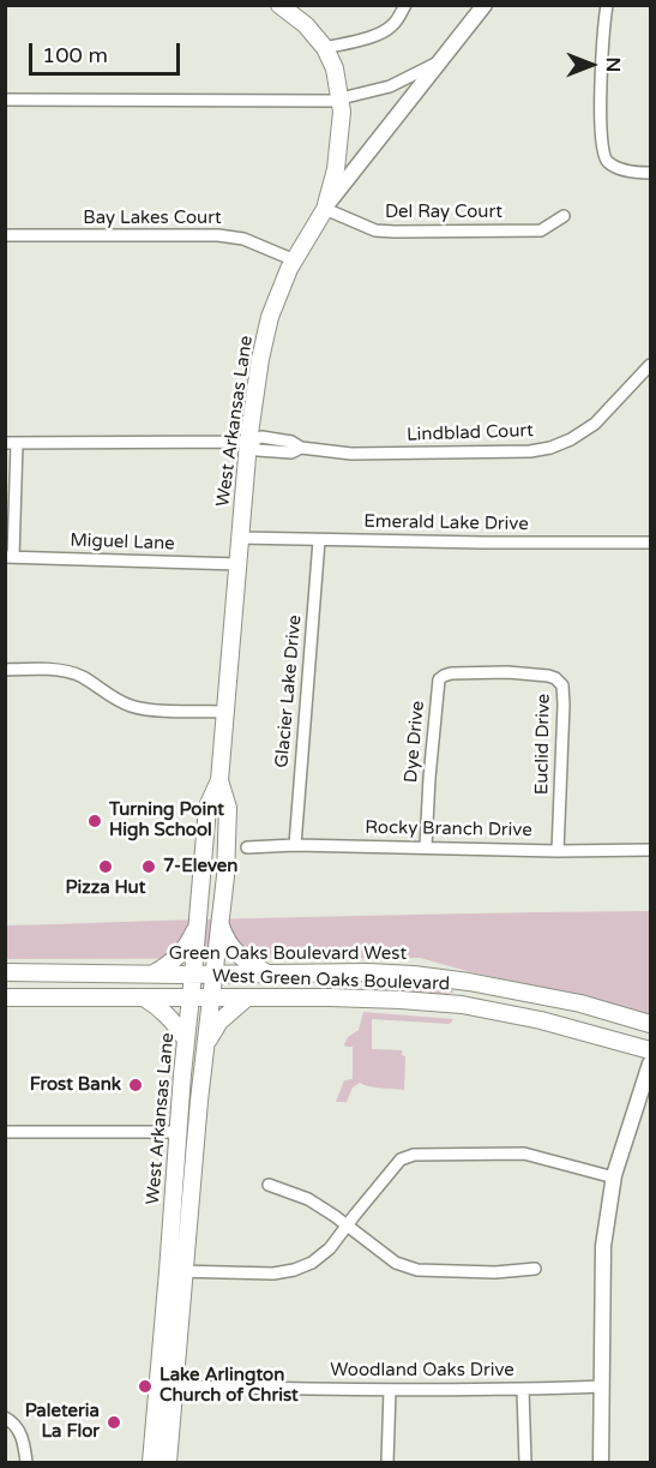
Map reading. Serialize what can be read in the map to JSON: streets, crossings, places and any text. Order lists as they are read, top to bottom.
{
  "streets": {
    "main road": ["West Arkansas Lane", "Green Oaks Boulevard West", "West Green Oaks Boulevard"],
    "street": [
      "Del Ray Court",
      "Bay Lakes Court",
      "Lindblad Court",
      "Emerald Lake Drive",
      "Miguel Lane",
      "Glacier Lake Drive",
      "Dye Drive",
      "Euclid Drive",
      "Rocky Branch Drive",
      "Woodland Oaks Drive"
    ]
  },
  "crossings": [
    ["Del Ray Court", "West Arkansas Lane"],
    ["Bay Lakes Court", "West Arkansas Lane"],
    ["West Arkansas Lane", "Lindblad Court"],
    ["West Arkansas Lane", "Emerald Lake Drive"],
    ["West Arkansas Lane", "Miguel Lane"],
    ["West Arkansas Lane", "Green Oaks Boulevard West"],
    ["West Arkansas Lane", "West Green Oaks Boulevard"],
    ["West Arkansas Lane", "Woodland Oaks Drive"],
    ["Emerald Lake Drive", "Glacier Lake Drive"],
    ["Glacier Lake Drive", "Rocky Branch Drive"],
    ["Dye Drive", "Euclid Drive"],
    ["Dye Drive", "Rocky Branch Drive"],
    ["Euclid Drive", "Rocky Branch Drive"]
  ],
  "places": [
    "Turning Point High School",
    "Pizza Hut",
    "7-Eleven",
    "Frost Bank",
    "Lake Arlington Church of Christ",
    "Paleteria La Flor"
  ],
  "scale_bar": "100 m",
  "north": "right"
}
